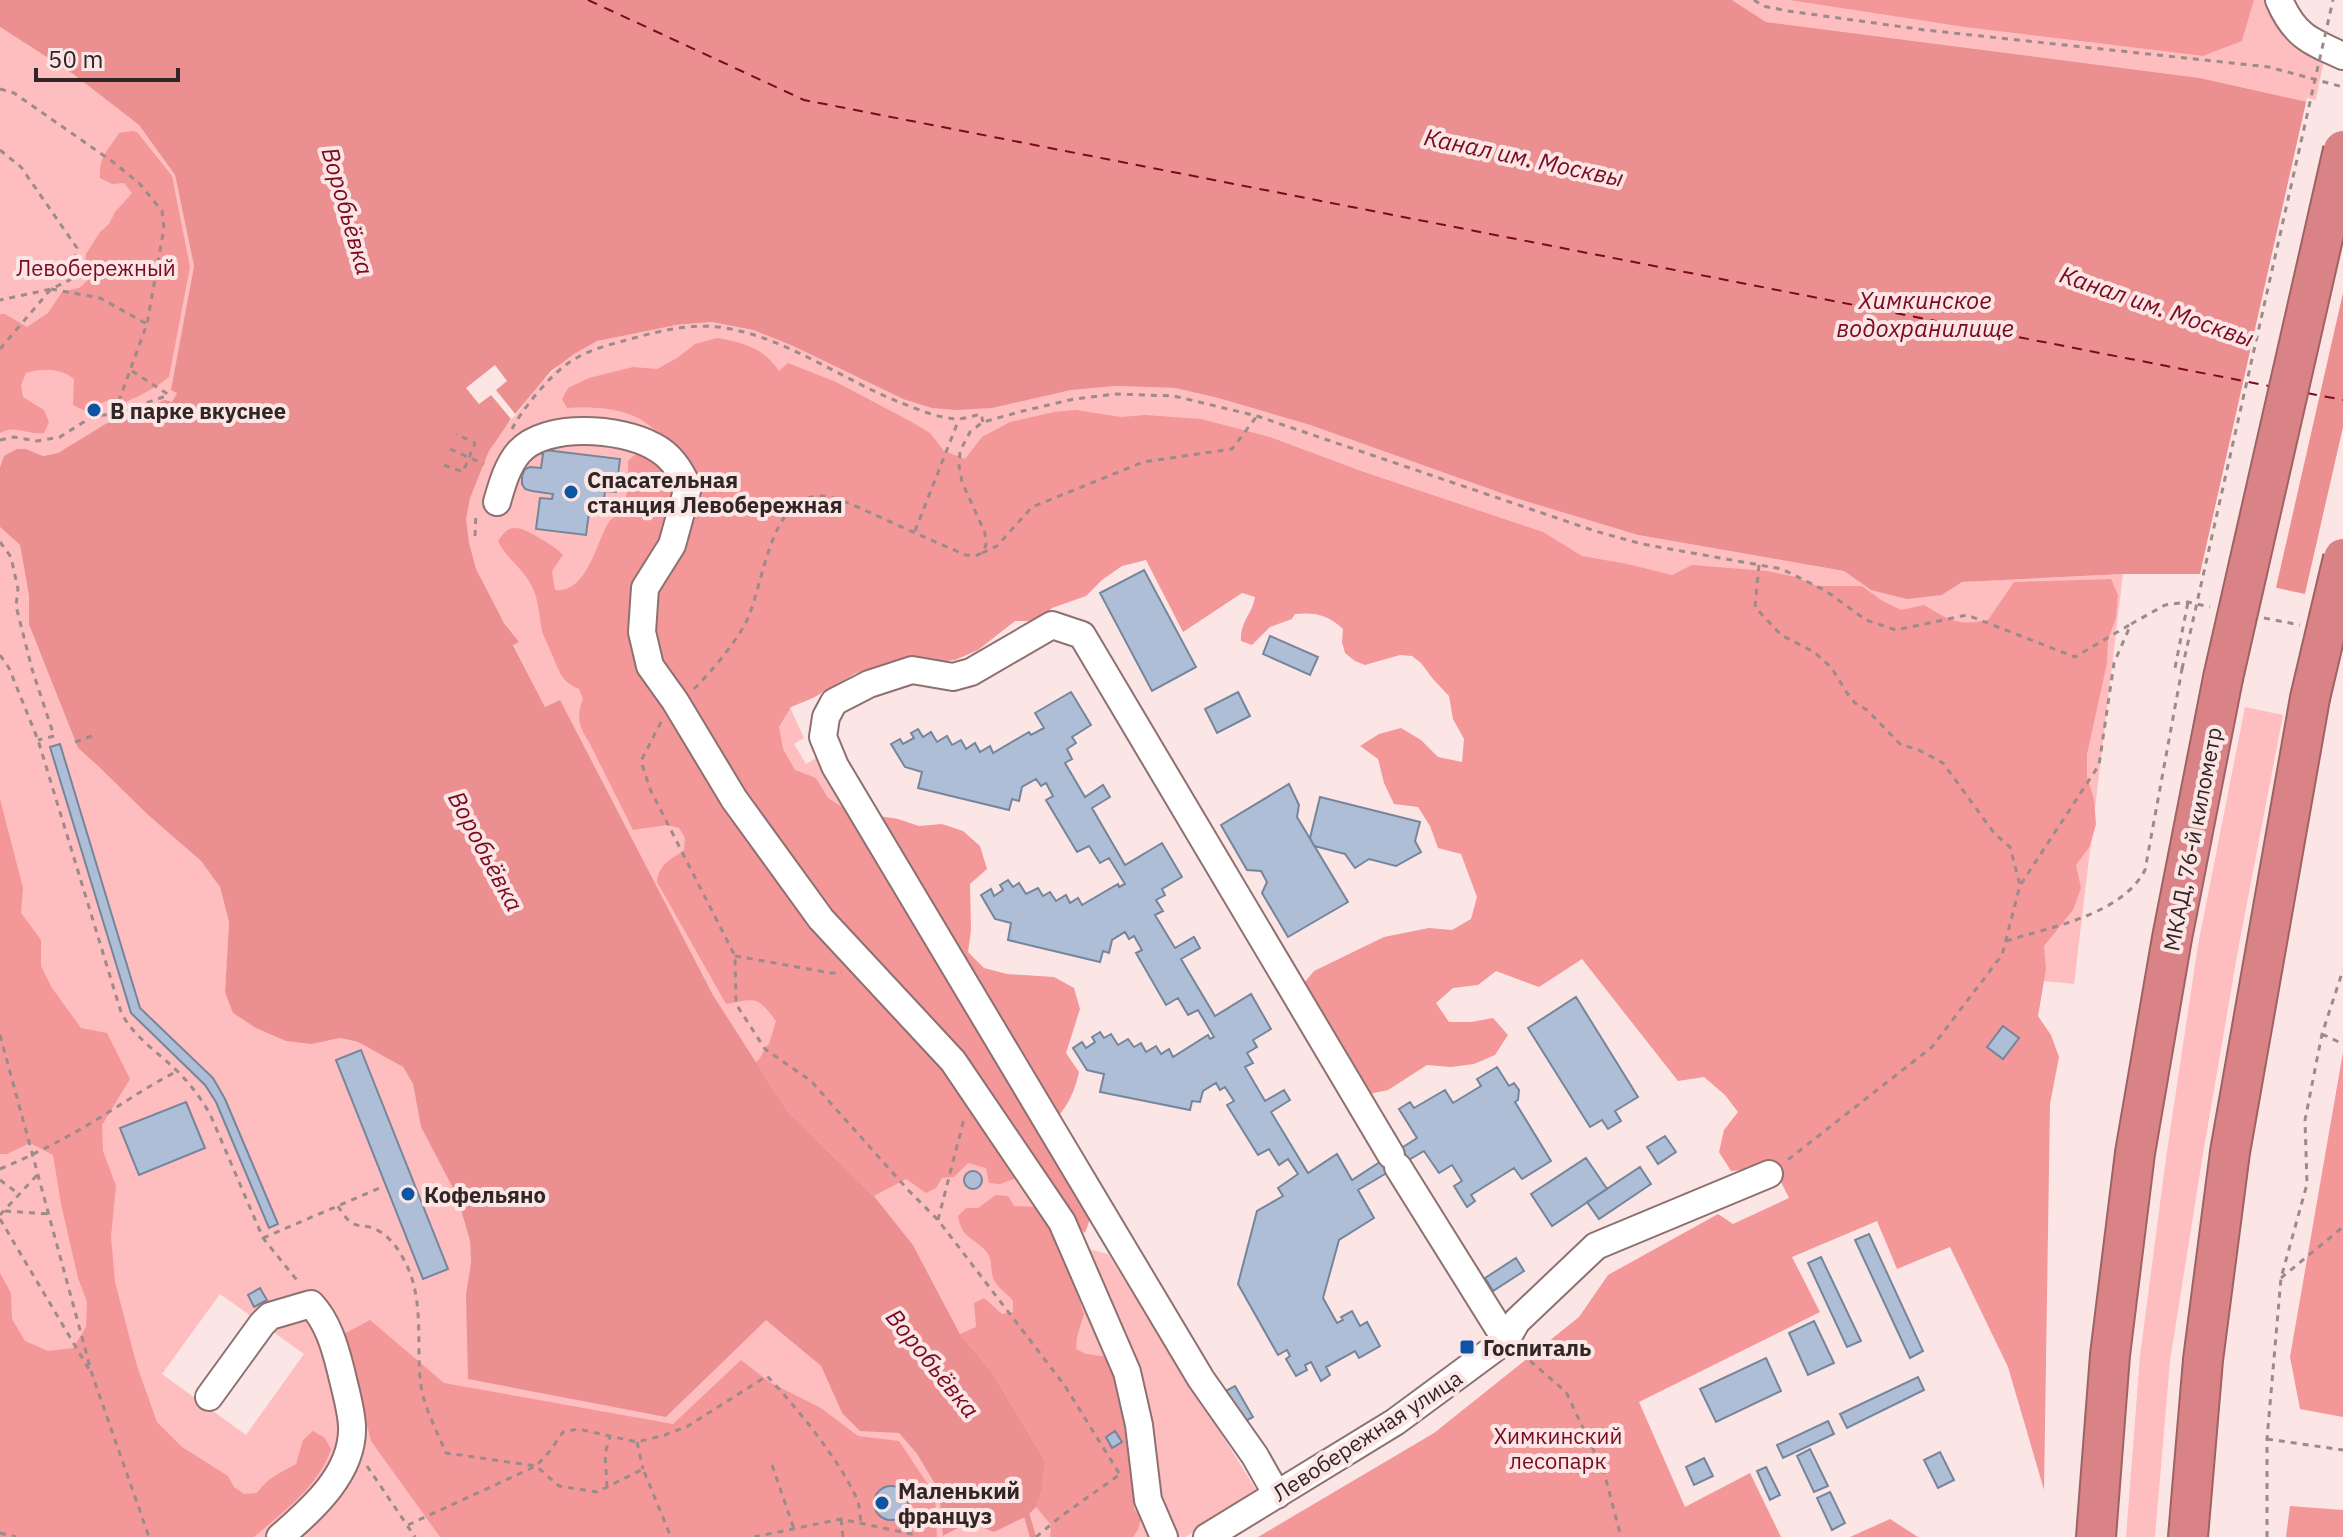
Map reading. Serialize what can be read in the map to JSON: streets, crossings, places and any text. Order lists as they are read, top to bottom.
{
  "streets": {
    "highway": ["МКАД, 76-й километр"],
    "street": ["Левобережная улица"]
  },
  "water": ["Канал им. Москвы", "Воробьёвка", "Химкинское водохранилище"],
  "parks": ["Левобережный", "Химкинский лесопарк"],
  "places": {
    "other": [
      "В парке вкуснее",
      "Спасательная станция Левобережная",
      "Кофельяно",
      "Маленький француз"
    ],
    "transit": ["Госпиталь"]
  },
  "scale_bar": "50 m"
}
